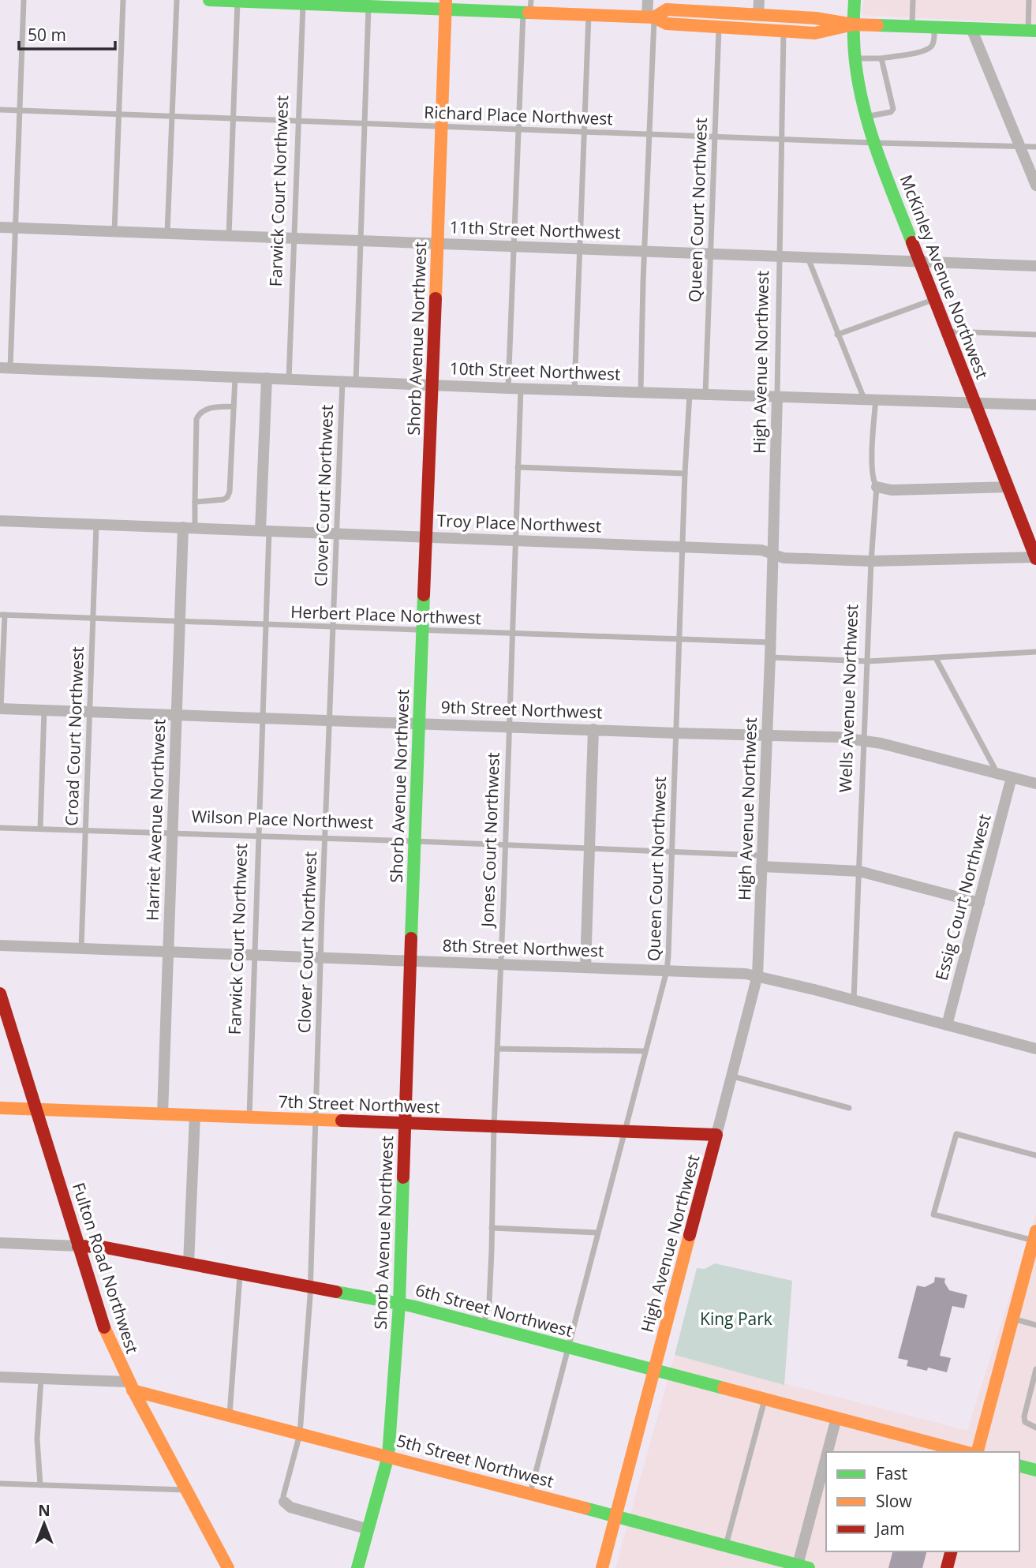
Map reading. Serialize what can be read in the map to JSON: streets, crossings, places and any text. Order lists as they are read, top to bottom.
{
  "streets": {
    "main road": [
      "McKinley Avenue Northwest",
      "Shorb Avenue Northwest",
      "High Avenue Northwest",
      "7th Street Northwest",
      "Fulton Road Northwest",
      "6th Street Northwest",
      "5th Street Northwest"
    ],
    "street": [
      "Farwick Court Northwest",
      "11th Street Northwest",
      "10th Street Northwest",
      "Troy Place Northwest",
      "9th Street Northwest",
      "Harriet Avenue Northwest",
      "Wilson Place Northwest",
      "Essig Court Northwest",
      "8th Street Northwest"
    ],
    "lane": [
      "Richard Place Northwest",
      "Queen Court Northwest",
      "Clover Court Northwest",
      "Herbert Place Northwest",
      "Wells Avenue Northwest",
      "Croad Court Northwest",
      "Jones Court Northwest"
    ]
  },
  "crossings": [
    ["Richard Place Northwest", "Farwick Court Northwest"],
    ["Richard Place Northwest", "Queen Court Northwest"],
    ["Richard Place Northwest", "McKinley Avenue Northwest"],
    ["Richard Place Northwest", "Shorb Avenue Northwest"],
    ["Richard Place Northwest", "High Avenue Northwest"],
    ["Richard Place Northwest", "Jones Court Northwest"],
    ["Farwick Court Northwest", "11th Street Northwest"],
    ["Farwick Court Northwest", "10th Street Northwest"],
    ["Farwick Court Northwest", "Troy Place Northwest"],
    ["Farwick Court Northwest", "Herbert Place Northwest"],
    ["Farwick Court Northwest", "9th Street Northwest"],
    ["Farwick Court Northwest", "Wilson Place Northwest"],
    ["Farwick Court Northwest", "8th Street Northwest"],
    ["Farwick Court Northwest", "7th Street Northwest"],
    ["Queen Court Northwest", "11th Street Northwest"],
    ["Queen Court Northwest", "10th Street Northwest"],
    ["Queen Court Northwest", "Troy Place Northwest"],
    ["Queen Court Northwest", "Herbert Place Northwest"],
    ["Queen Court Northwest", "9th Street Northwest"],
    ["Queen Court Northwest", "Wilson Place Northwest"],
    ["Queen Court Northwest", "8th Street Northwest"],
    ["Queen Court Northwest", "7th Street Northwest"],
    ["Queen Court Northwest", "6th Street Northwest"],
    ["Queen Court Northwest", "5th Street Northwest"],
    ["11th Street Northwest", "McKinley Avenue Northwest"],
    ["11th Street Northwest", "Shorb Avenue Northwest"],
    ["11th Street Northwest", "High Avenue Northwest"],
    ["11th Street Northwest", "Wells Avenue Northwest"],
    ["11th Street Northwest", "Jones Court Northwest"],
    ["McKinley Avenue Northwest", "10th Street Northwest"],
    ["McKinley Avenue Northwest", "Troy Place Northwest"],
    ["Shorb Avenue Northwest", "10th Street Northwest"],
    ["Shorb Avenue Northwest", "Troy Place Northwest"],
    ["Shorb Avenue Northwest", "Herbert Place Northwest"],
    ["Shorb Avenue Northwest", "9th Street Northwest"],
    ["Shorb Avenue Northwest", "Wilson Place Northwest"],
    ["Shorb Avenue Northwest", "8th Street Northwest"],
    ["Shorb Avenue Northwest", "7th Street Northwest"],
    ["Shorb Avenue Northwest", "6th Street Northwest"],
    ["Shorb Avenue Northwest", "5th Street Northwest"],
    ["High Avenue Northwest", "10th Street Northwest"],
    ["High Avenue Northwest", "Troy Place Northwest"],
    ["High Avenue Northwest", "Herbert Place Northwest"],
    ["High Avenue Northwest", "9th Street Northwest"],
    ["High Avenue Northwest", "Wilson Place Northwest"],
    ["High Avenue Northwest", "8th Street Northwest"],
    ["High Avenue Northwest", "7th Street Northwest"],
    ["High Avenue Northwest", "6th Street Northwest"],
    ["High Avenue Northwest", "5th Street Northwest"],
    ["10th Street Northwest", "Clover Court Northwest"],
    ["10th Street Northwest", "Wells Avenue Northwest"],
    ["10th Street Northwest", "Jones Court Northwest"],
    ["Clover Court Northwest", "Troy Place Northwest"],
    ["Clover Court Northwest", "Herbert Place Northwest"],
    ["Clover Court Northwest", "9th Street Northwest"],
    ["Clover Court Northwest", "Wilson Place Northwest"],
    ["Clover Court Northwest", "8th Street Northwest"],
    ["Clover Court Northwest", "7th Street Northwest"],
    ["Clover Court Northwest", "6th Street Northwest"],
    ["Clover Court Northwest", "5th Street Northwest"],
    ["Troy Place Northwest", "Wells Avenue Northwest"],
    ["Troy Place Northwest", "Croad Court Northwest"],
    ["Troy Place Northwest", "Harriet Avenue Northwest"],
    ["Troy Place Northwest", "Jones Court Northwest"],
    ["Herbert Place Northwest", "Croad Court Northwest"],
    ["Herbert Place Northwest", "Harriet Avenue Northwest"],
    ["Herbert Place Northwest", "Jones Court Northwest"],
    ["Wells Avenue Northwest", "9th Street Northwest"],
    ["Wells Avenue Northwest", "Wilson Place Northwest"],
    ["Wells Avenue Northwest", "8th Street Northwest"],
    ["9th Street Northwest", "Croad Court Northwest"],
    ["9th Street Northwest", "Harriet Avenue Northwest"],
    ["9th Street Northwest", "Jones Court Northwest"],
    ["9th Street Northwest", "Essig Court Northwest"],
    ["Croad Court Northwest", "Wilson Place Northwest"],
    ["Croad Court Northwest", "8th Street Northwest"],
    ["Harriet Avenue Northwest", "Wilson Place Northwest"],
    ["Harriet Avenue Northwest", "8th Street Northwest"],
    ["Harriet Avenue Northwest", "7th Street Northwest"],
    ["Wilson Place Northwest", "Jones Court Northwest"],
    ["Wilson Place Northwest", "Essig Court Northwest"],
    ["Jones Court Northwest", "8th Street Northwest"],
    ["Jones Court Northwest", "7th Street Northwest"],
    ["Jones Court Northwest", "6th Street Northwest"],
    ["Essig Court Northwest", "8th Street Northwest"],
    ["7th Street Northwest", "Fulton Road Northwest"],
    ["Fulton Road Northwest", "6th Street Northwest"],
    ["Fulton Road Northwest", "5th Street Northwest"]
  ],
  "parks": ["King Park"],
  "legend": ["Fast", "Slow", "Jam"],
  "scale_bar": "50 m",
  "north": "top"
}
